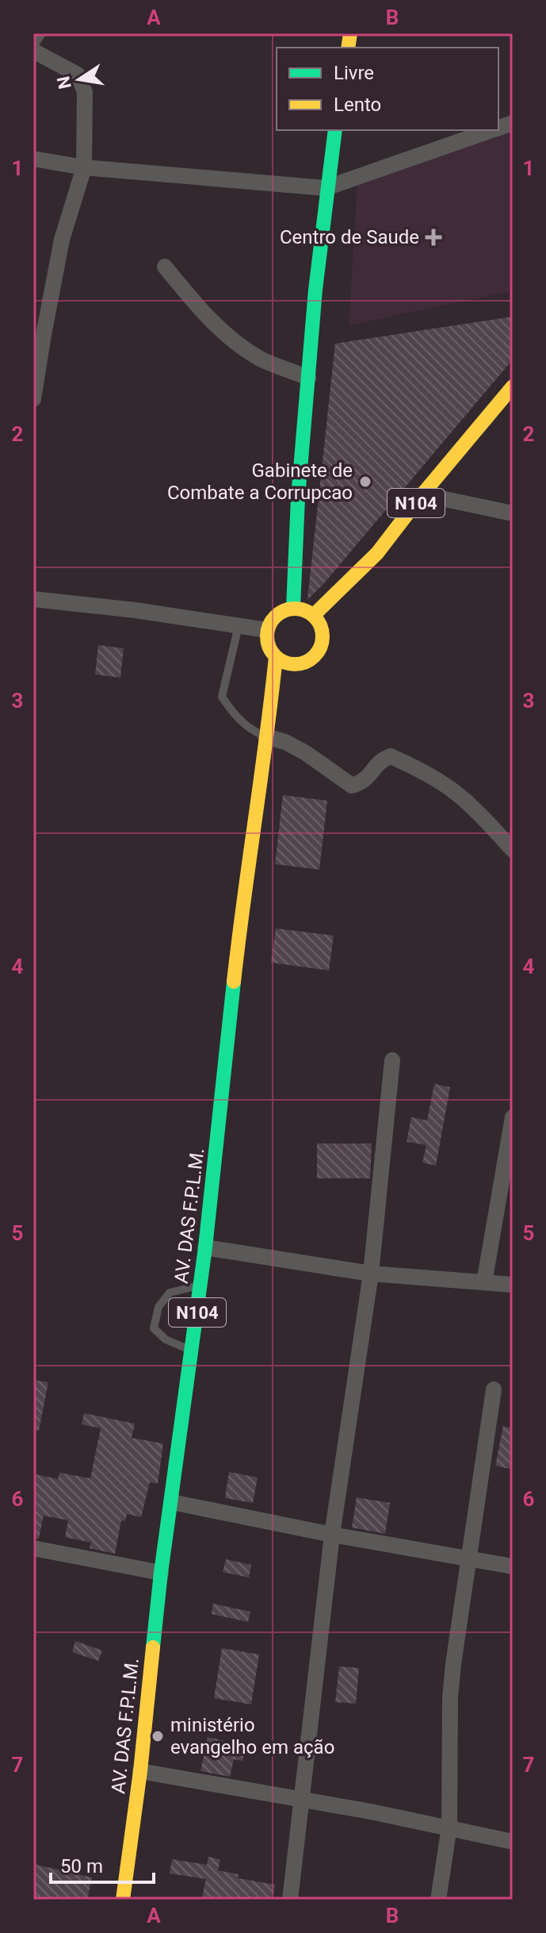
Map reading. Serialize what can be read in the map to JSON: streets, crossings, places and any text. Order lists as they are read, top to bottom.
{
  "streets": {
    "main road": ["N104", "AV. DAS F.P.L.M."]
  },
  "crossings": [
    ["N104", "AV. DAS F.P.L.M."]
  ],
  "places": {
    "health": ["Centro de Saude"],
    "other": ["Gabinete de Combate a Corrupcao", "ministério evangelho em ação"]
  },
  "legend": ["Livre", "Lento"],
  "scale_bar": "50 m",
  "north": "left",
  "grid": {
    "columns": ["A", "B"],
    "rows": [
      "1",
      "2",
      "3",
      "4",
      "5",
      "6",
      "7"
    ]
  }
}
